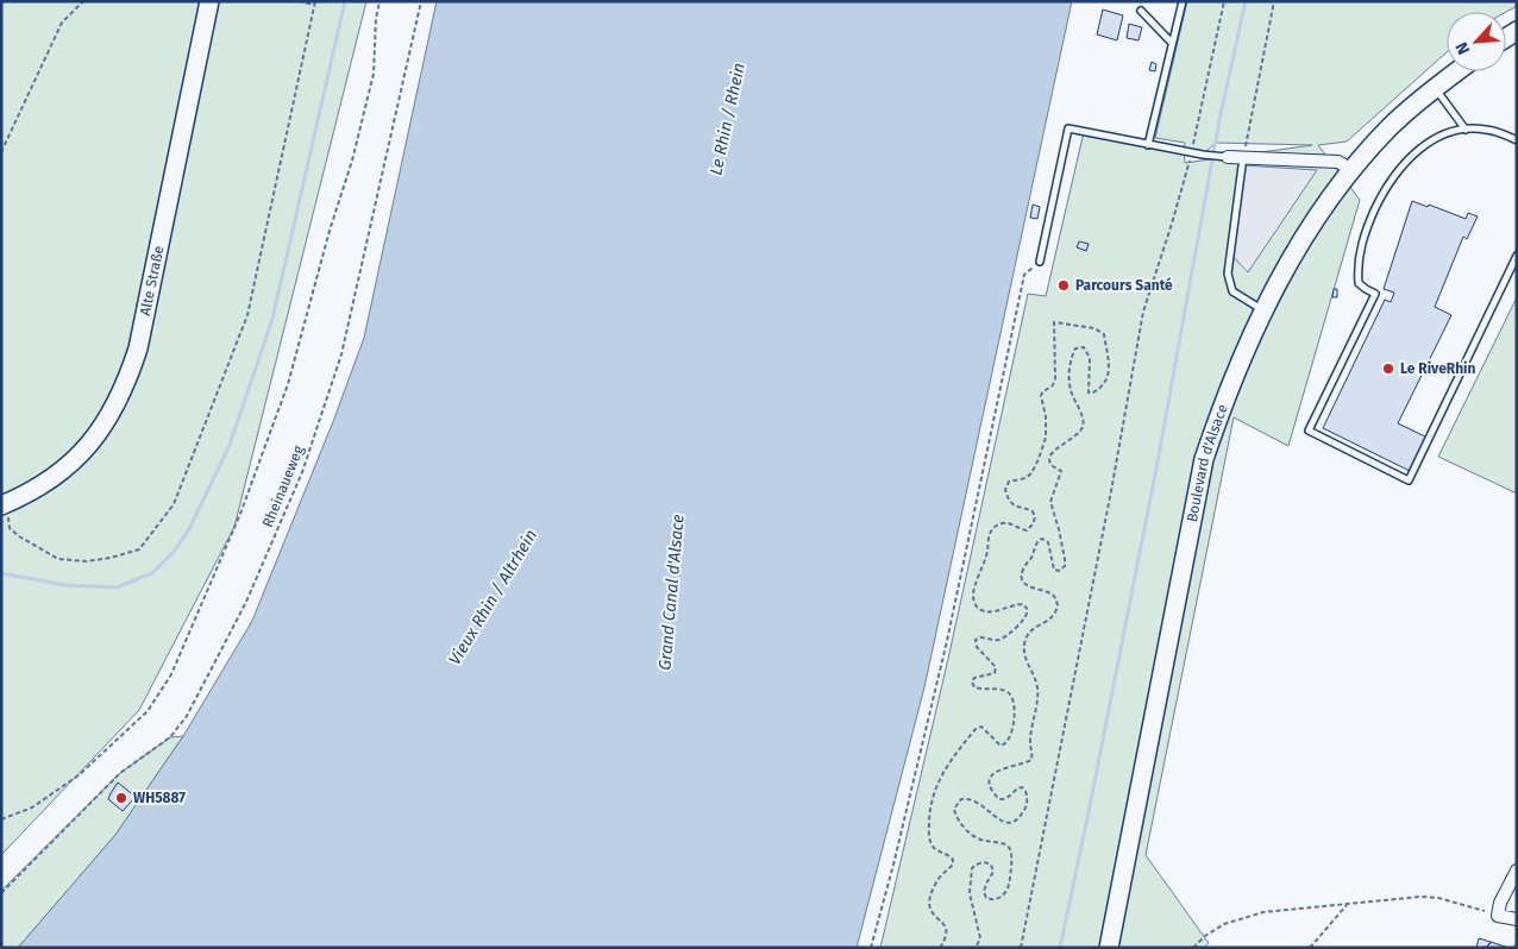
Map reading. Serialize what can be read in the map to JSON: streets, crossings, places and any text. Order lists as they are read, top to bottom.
{
  "streets": {
    "street": ["Alte Straße", "Boulevard d'Alsace"],
    "path": ["Rheinaueweg"]
  },
  "water": ["Le Rhin / Rhein", "Grand Canal d'Alsace", "Vieux Rhin / Altrhein"],
  "places": ["Parcours Santé", "Le RiveRhin", "WH5887"],
  "north": "bottom left"
}
